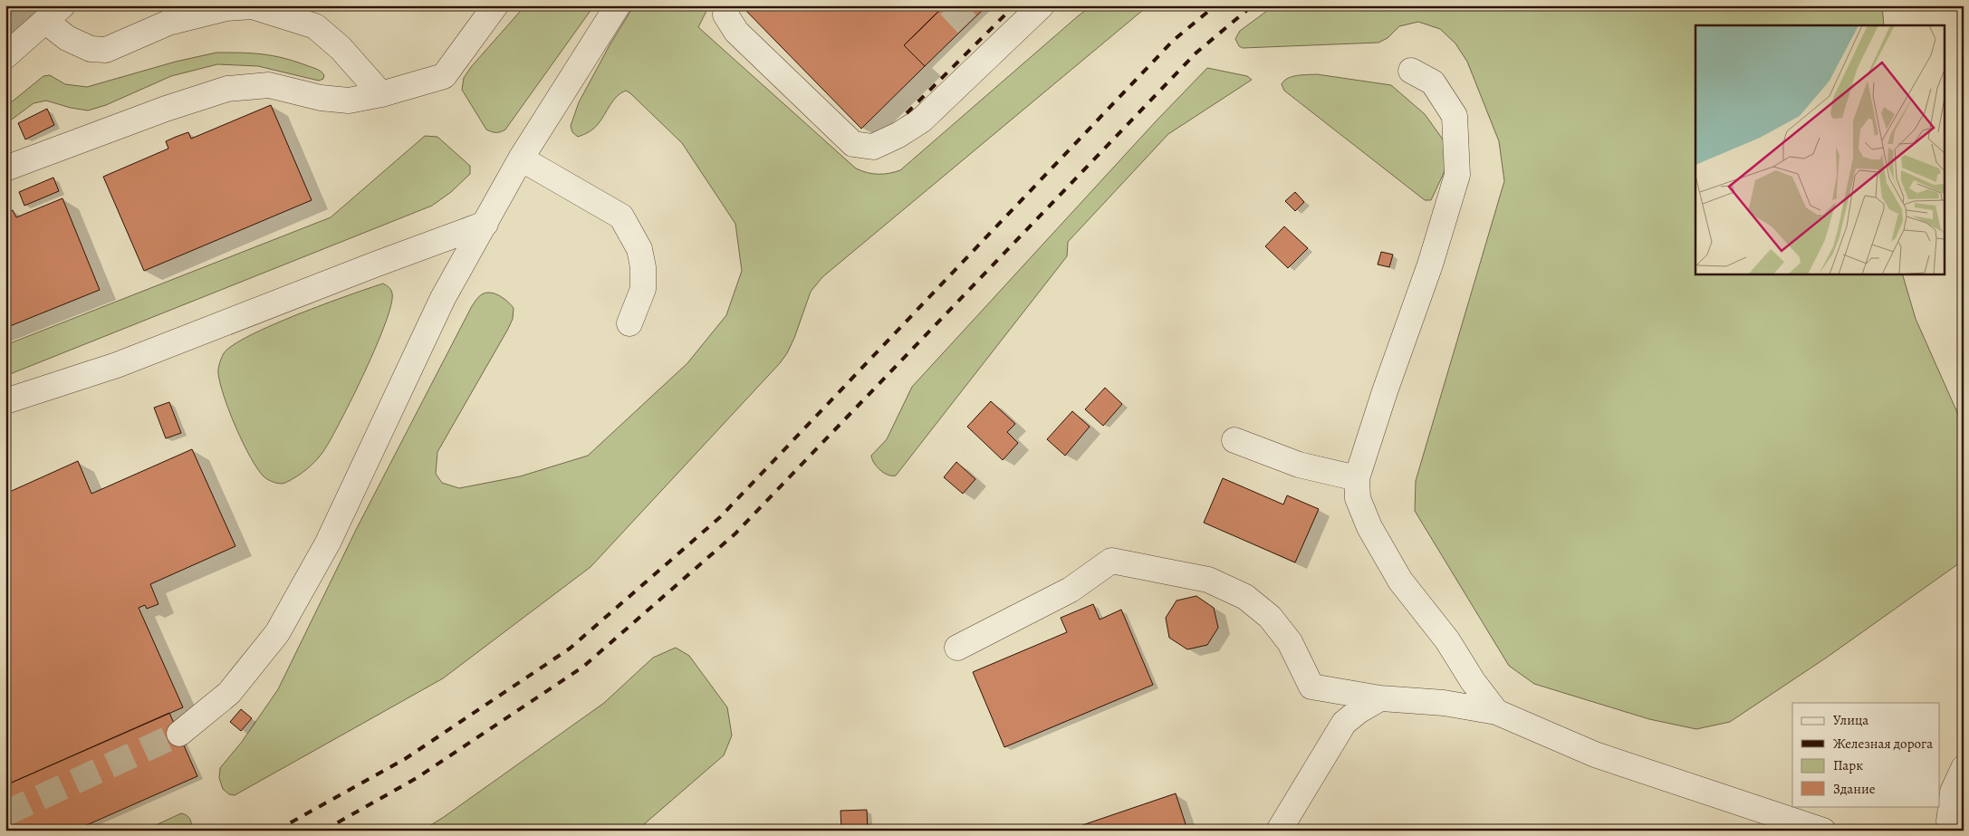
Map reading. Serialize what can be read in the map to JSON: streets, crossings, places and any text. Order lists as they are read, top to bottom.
{
  "legend": [
    "Улица",
    "Железная дорога",
    "Парк",
    "Здание"
  ]
}
